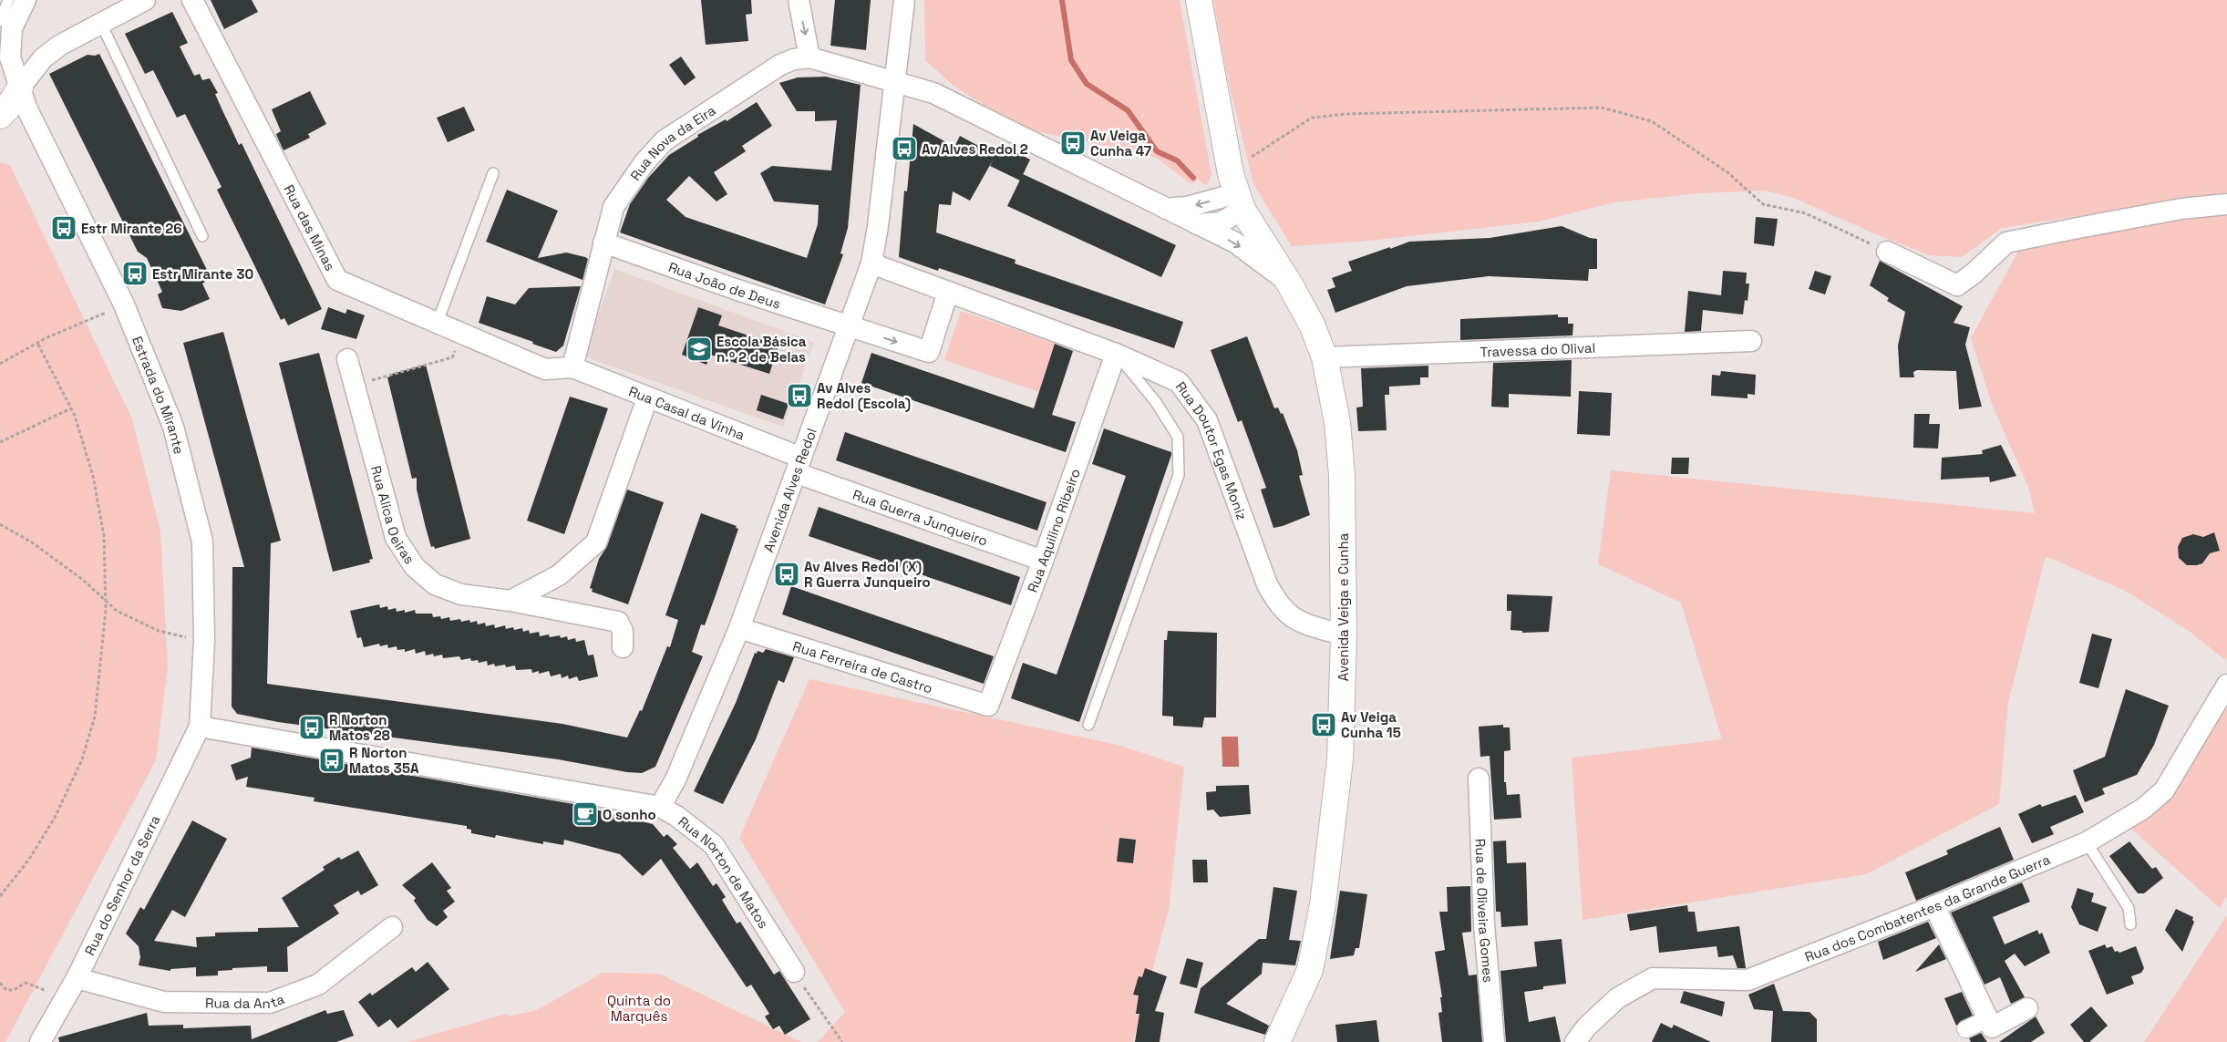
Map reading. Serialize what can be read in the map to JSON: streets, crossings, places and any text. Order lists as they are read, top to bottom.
{
  "streets": {
    "street": [
      "Rua Nova da Eira",
      "Rua das Minas",
      "Rua João de Deus",
      "Travessa do Olival",
      "Estrada do Mirante",
      "Rua Casal da Vinha",
      "Rua Doutor Egas Moniz",
      "Avenida Alves Redol",
      "Rua Alica Oeiras",
      "Rua Guerra Junqueiro",
      "Rua Aquilino Ribeiro",
      "Avenida Veiga e Cunha",
      "Rua Ferreira de Castro",
      "Rua Norton de Matos",
      "Rua do Senhor da Serra",
      "Rua dos Combatentes da Grande Guerra",
      "Rua de Oliveira Gomes",
      "Rua da Anta"
    ]
  },
  "crossings": [
    ["Rua Nova da Eira", "Rua das Minas"],
    ["Rua Nova da Eira", "Rua João de Deus"],
    ["Rua Nova da Eira", "Rua Casal da Vinha"],
    ["Rua Nova da Eira", "Avenida Alves Redol"],
    ["Rua Nova da Eira", "Avenida Veiga e Cunha"],
    ["Rua das Minas", "Rua Casal da Vinha"],
    ["Rua João de Deus", "Avenida Alves Redol"],
    ["Travessa do Olival", "Avenida Veiga e Cunha"],
    ["Estrada do Mirante", "Rua Norton de Matos"],
    ["Estrada do Mirante", "Rua do Senhor da Serra"],
    ["Rua Casal da Vinha", "Avenida Alves Redol"],
    ["Rua Casal da Vinha", "Rua Guerra Junqueiro"],
    ["Rua Doutor Egas Moniz", "Avenida Alves Redol"],
    ["Rua Doutor Egas Moniz", "Rua Aquilino Ribeiro"],
    ["Rua Doutor Egas Moniz", "Avenida Veiga e Cunha"],
    ["Avenida Alves Redol", "Rua Guerra Junqueiro"],
    ["Avenida Alves Redol", "Avenida Veiga e Cunha"],
    ["Avenida Alves Redol", "Rua Ferreira de Castro"],
    ["Avenida Alves Redol", "Rua Norton de Matos"],
    ["Rua Guerra Junqueiro", "Rua Aquilino Ribeiro"],
    ["Rua Aquilino Ribeiro", "Rua Ferreira de Castro"],
    ["Rua Norton de Matos", "Rua do Senhor da Serra"],
    ["Rua do Senhor da Serra", "Rua da Anta"]
  ],
  "parks": ["Quinta do Marquês"],
  "places": {
    "bus stop": [
      "Av Veiga Cunha 47",
      "Av Alves Redol 2",
      "Estr Mirante 26",
      "Estr Mirante 30",
      "Av Alves Redol (Escola)",
      "Av Alves Redol (X) R Guerra Junqueiro",
      "Av Veiga Cunha 15",
      "R Norton Matos 28",
      "R Norton Matos 35A"
    ],
    "school or university": ["Escola Básica n.º 2 de Belas"],
    "cafe": ["O sonho"]
  }
}
